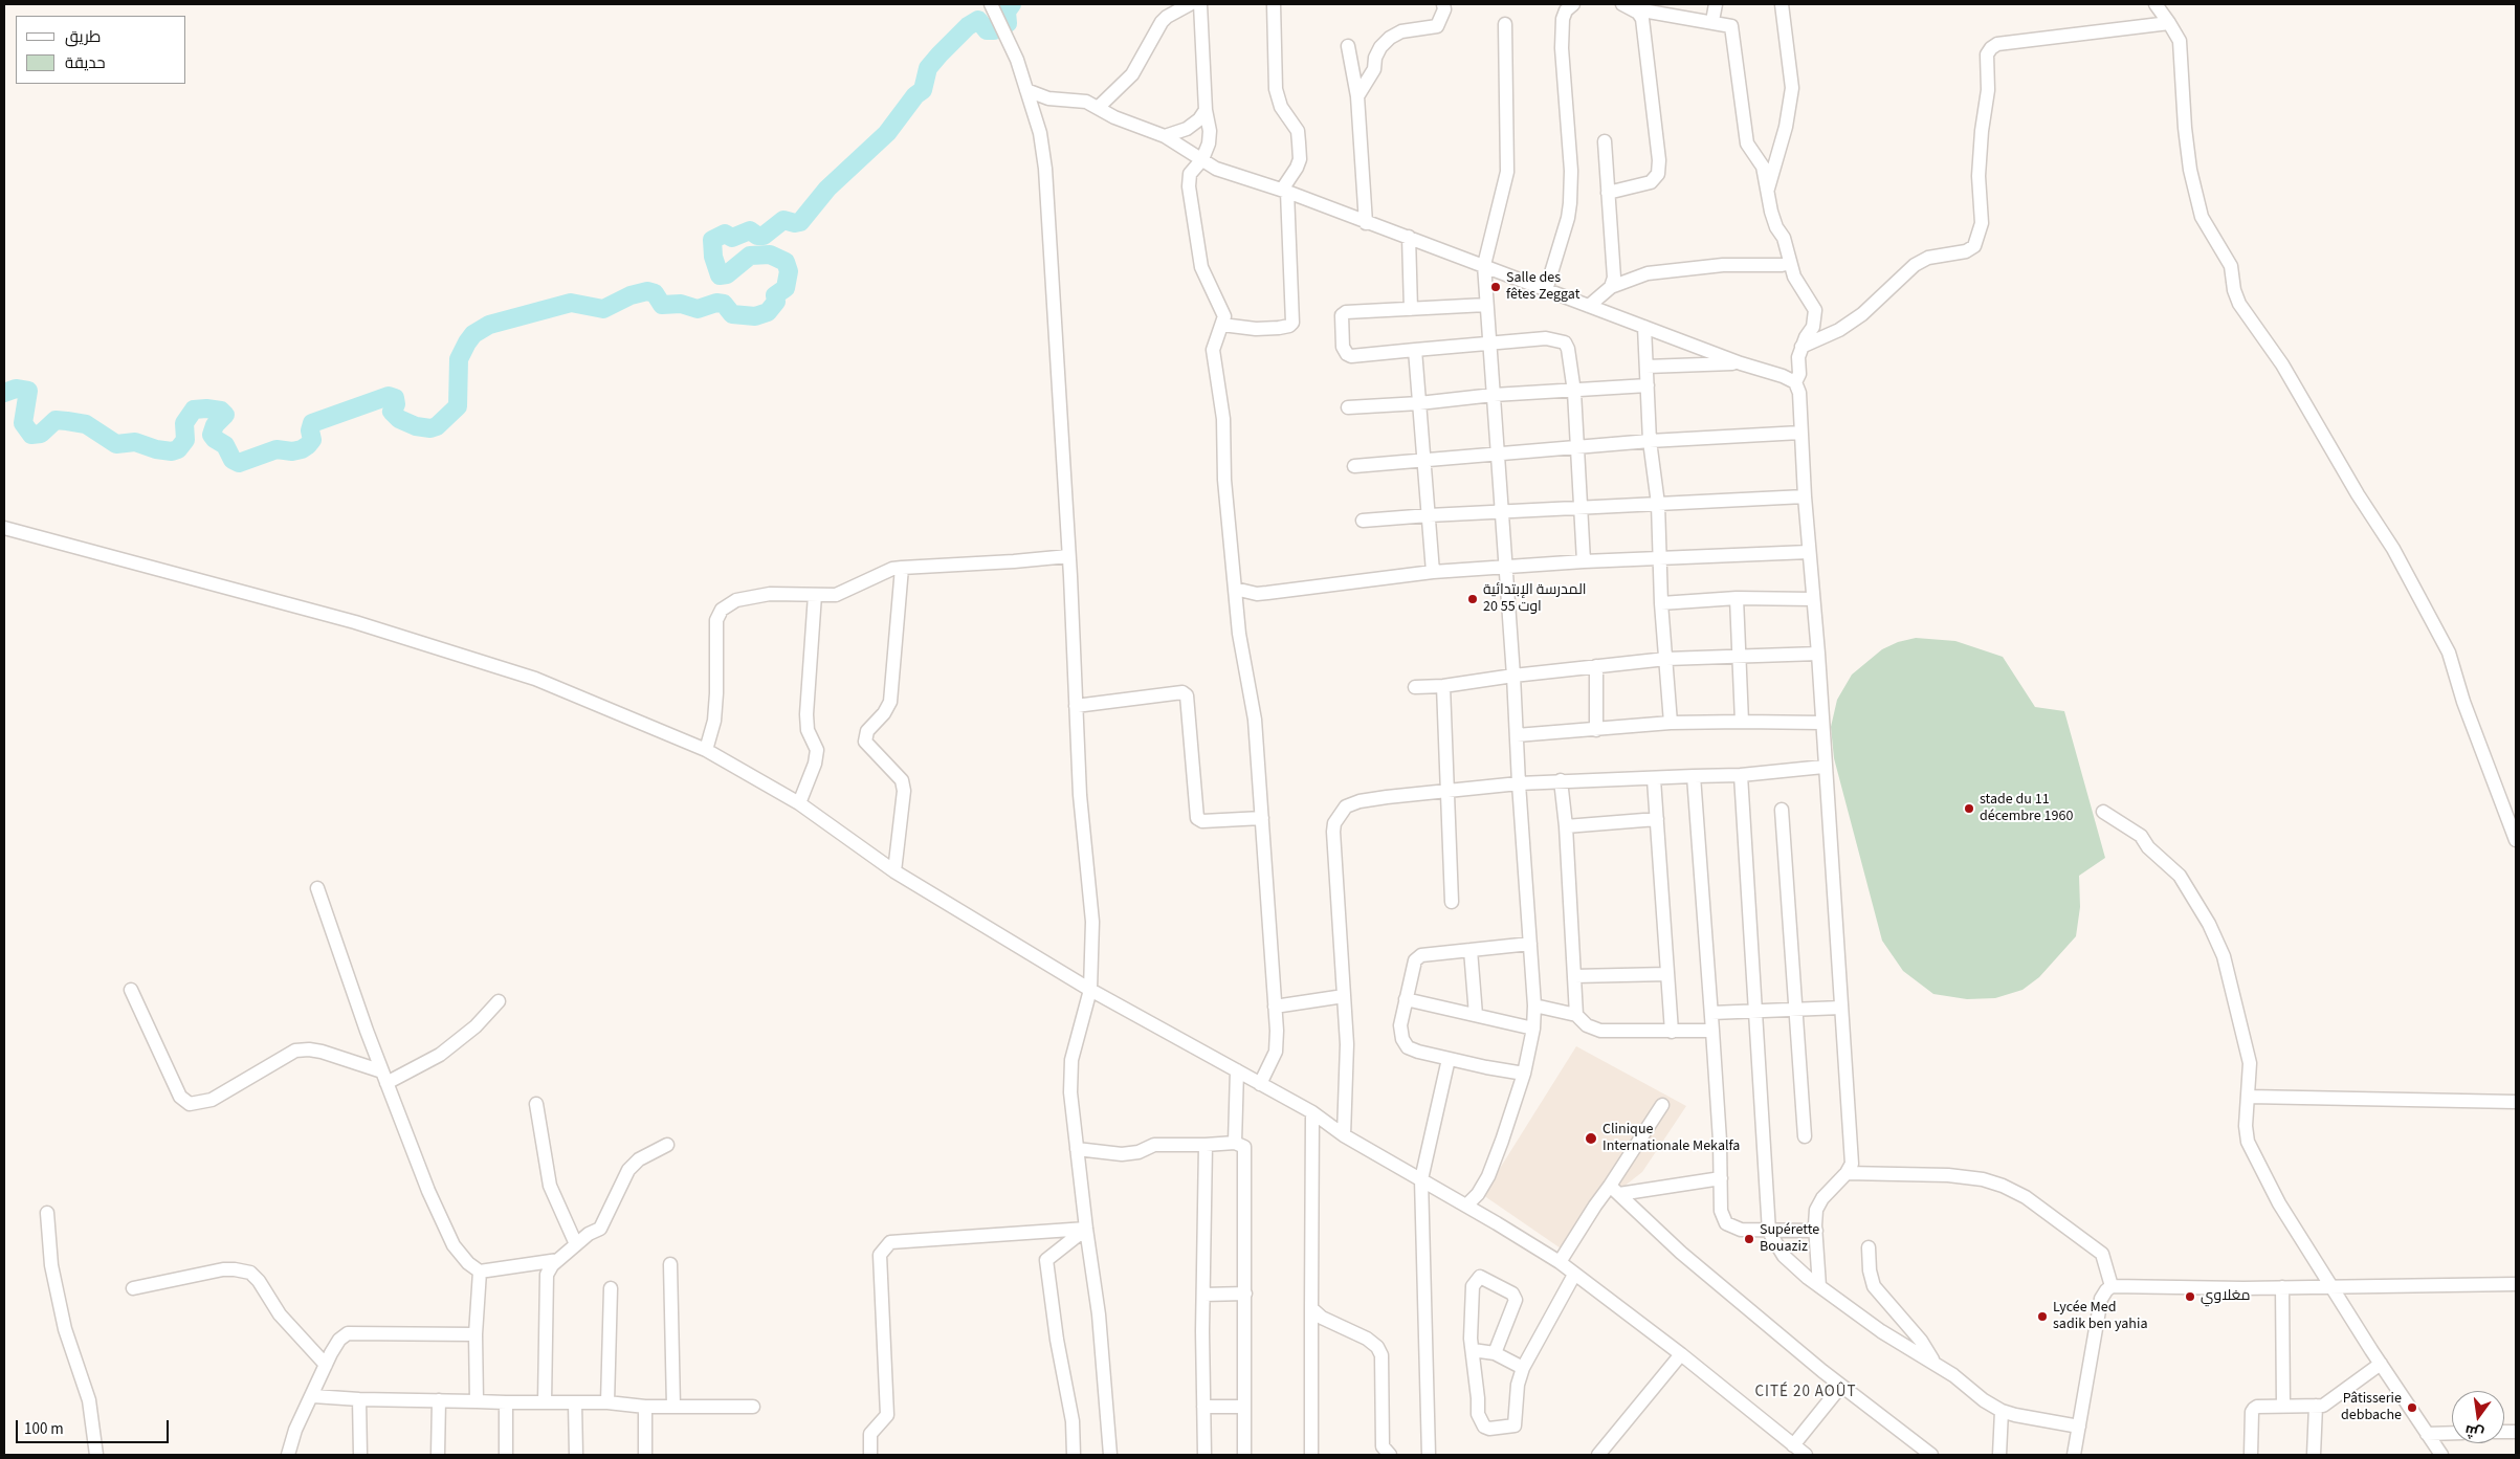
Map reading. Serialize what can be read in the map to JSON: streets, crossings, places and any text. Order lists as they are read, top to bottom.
{
  "districts": ["CITÉ 20 AOÛT"],
  "places": [
    "Salle des fêtes Zeggat",
    "المدرسة الإبتدائية 20 اوت 55",
    "stade du 11 décembre 1960",
    "Clinique Internationale Mekalfa",
    "Supérette Bouaziz",
    "مغلاوي",
    "Lycée Med sadik ben yahia",
    "Pâtisserie debbache"
  ],
  "legend": ["طريق", "حديقة"],
  "scale_bar": "100 m",
  "north": "bottom"
}
